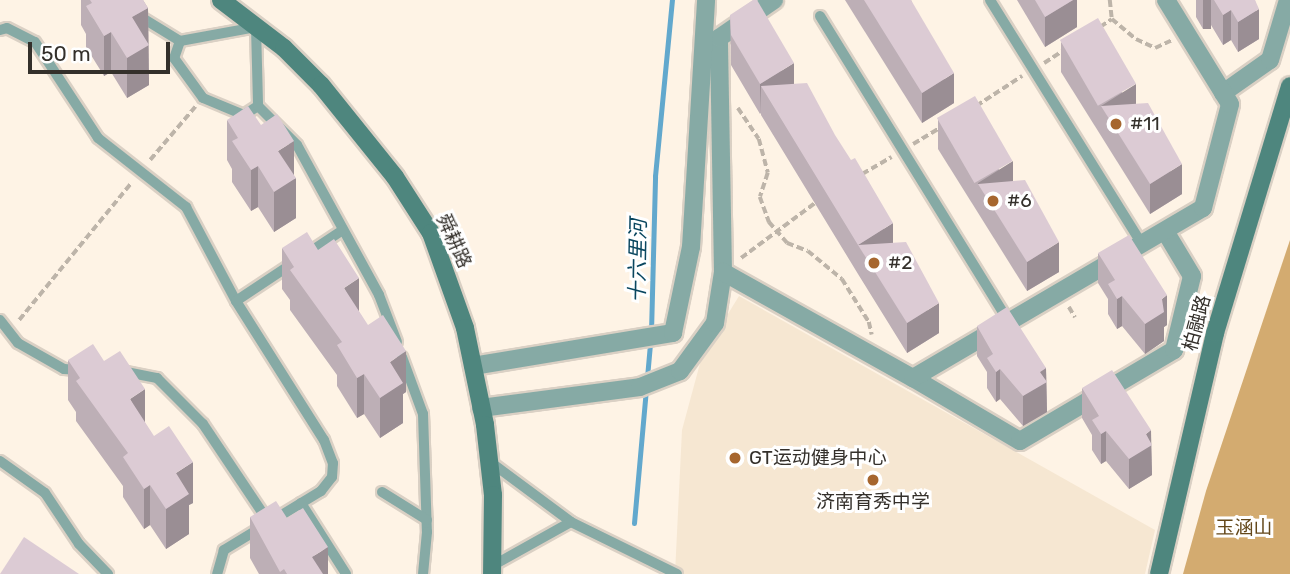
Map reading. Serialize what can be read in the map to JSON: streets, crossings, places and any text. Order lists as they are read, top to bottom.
{
  "streets": {
    "street": ["舜耕路", "柏融路"]
  },
  "water": ["十六里河"],
  "parks": ["玉涵山"],
  "places": [
    "#11",
    "#6",
    "#2",
    "GT运动健身中心",
    "济南育秀中学"
  ],
  "scale_bar": "50 m"
}
